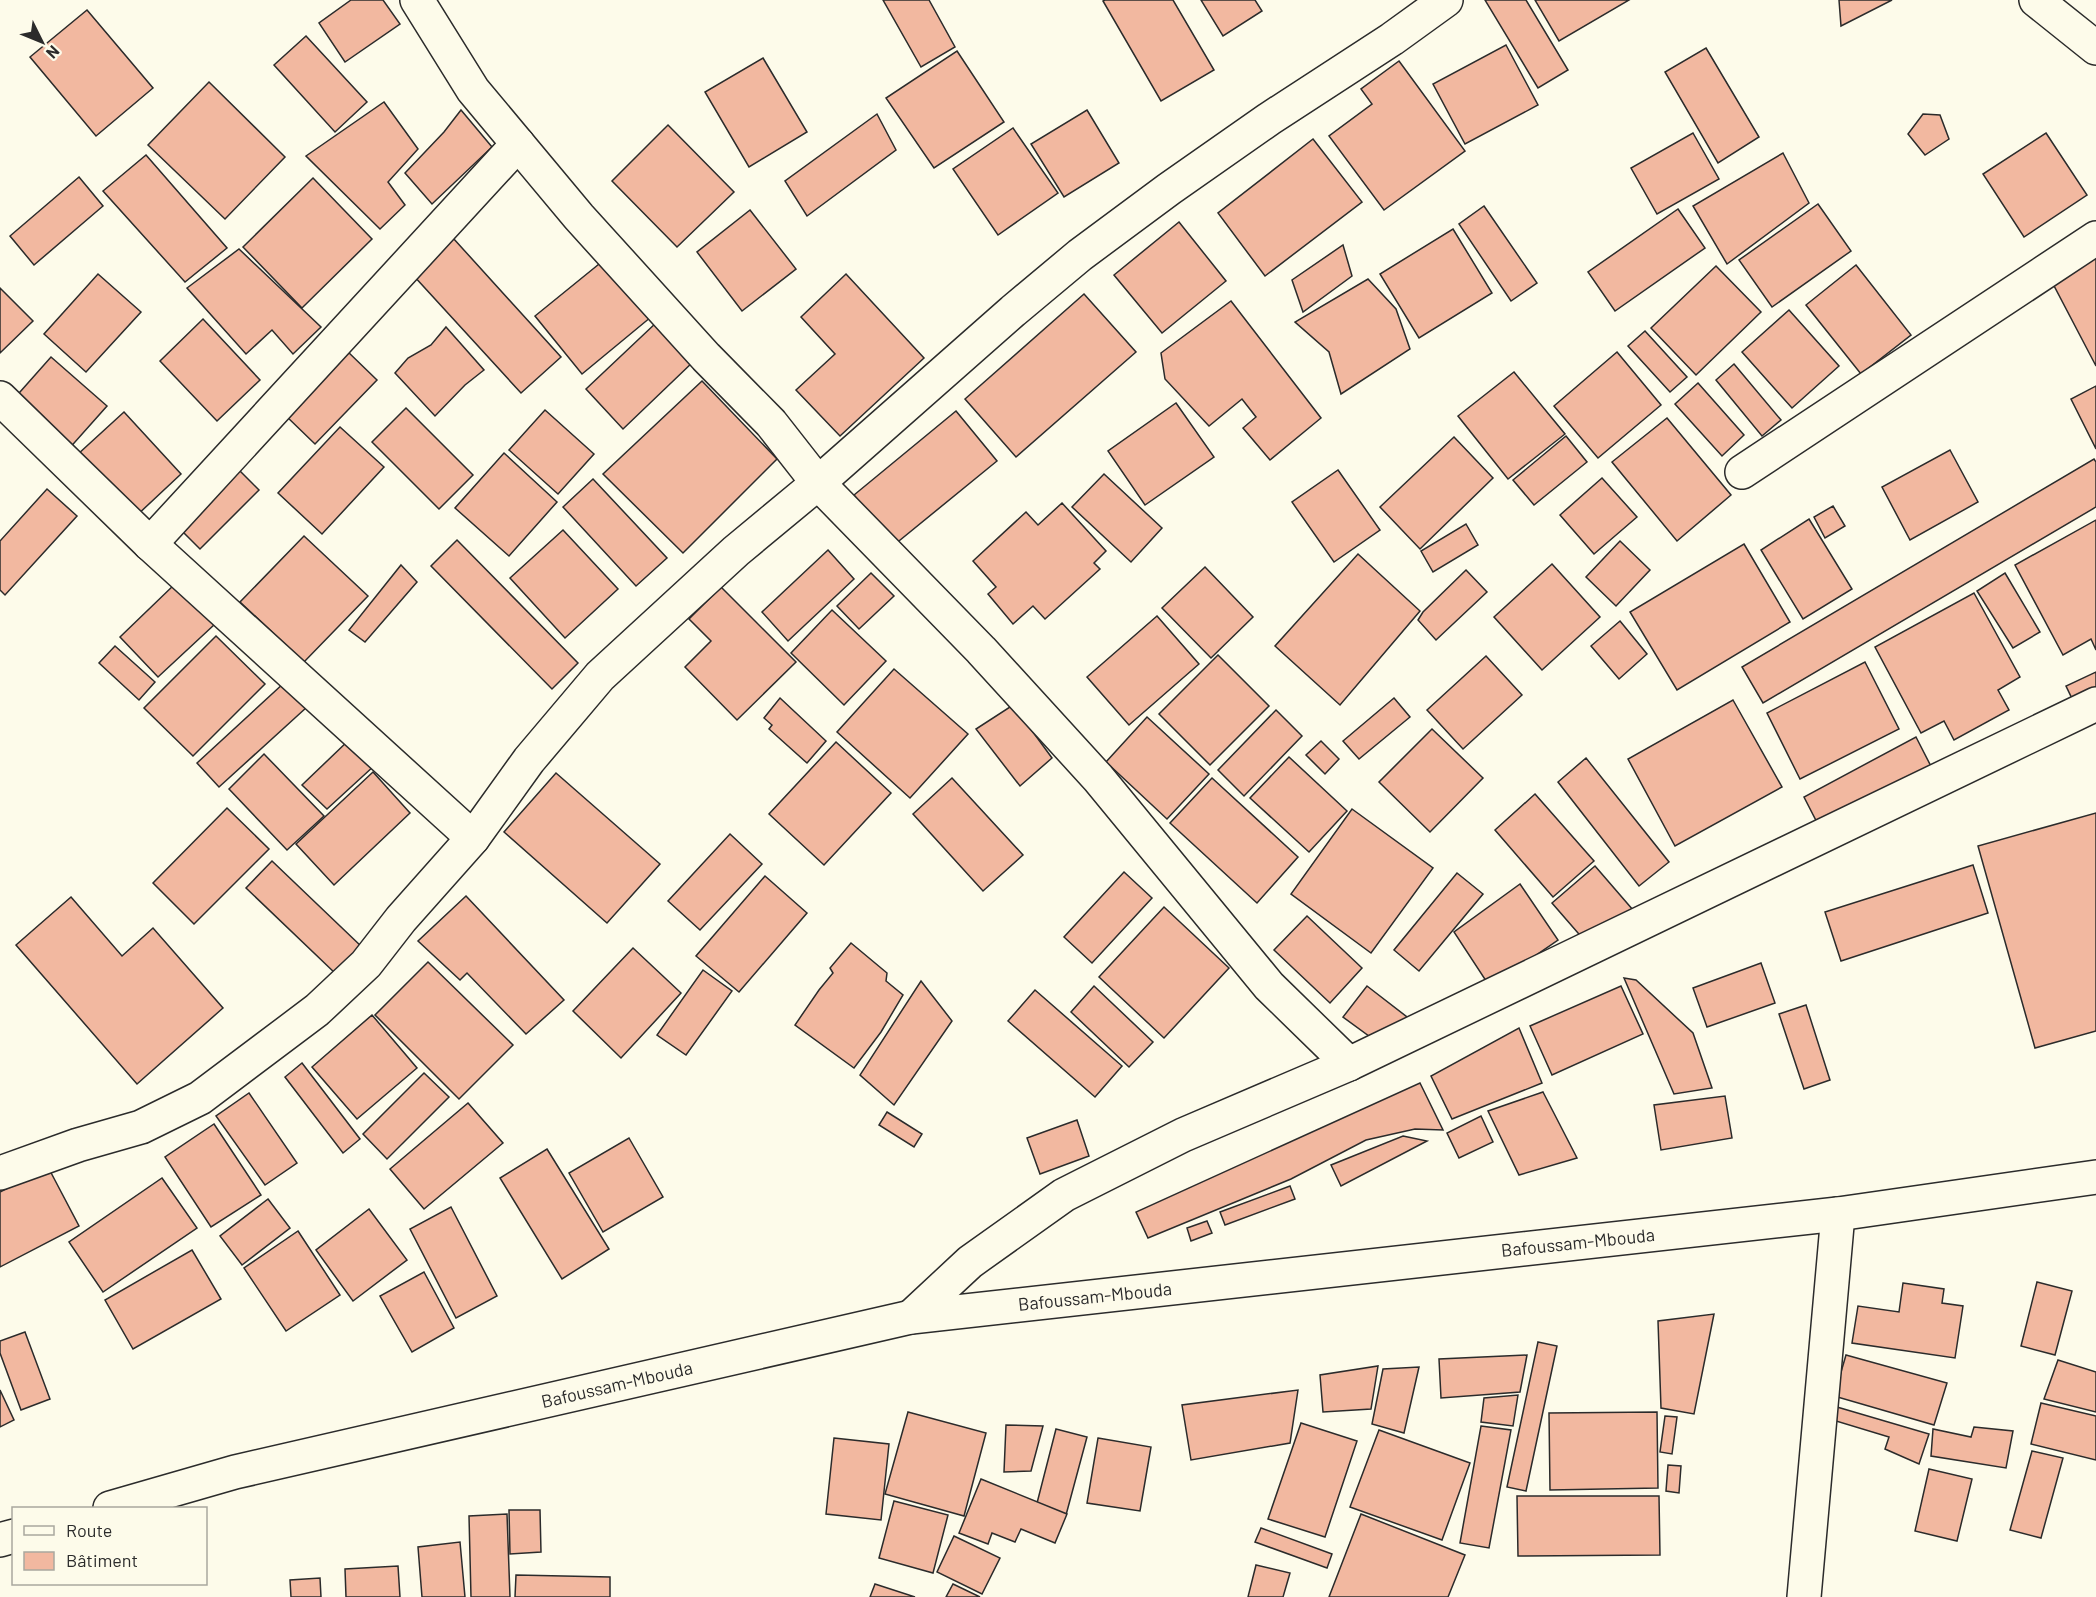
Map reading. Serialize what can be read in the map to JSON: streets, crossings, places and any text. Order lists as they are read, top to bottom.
{
  "streets": {
    "main road": ["Bafoussam-Mbouda"]
  },
  "legend": ["Route", "Bâtiment"],
  "north": "bottom right"
}
